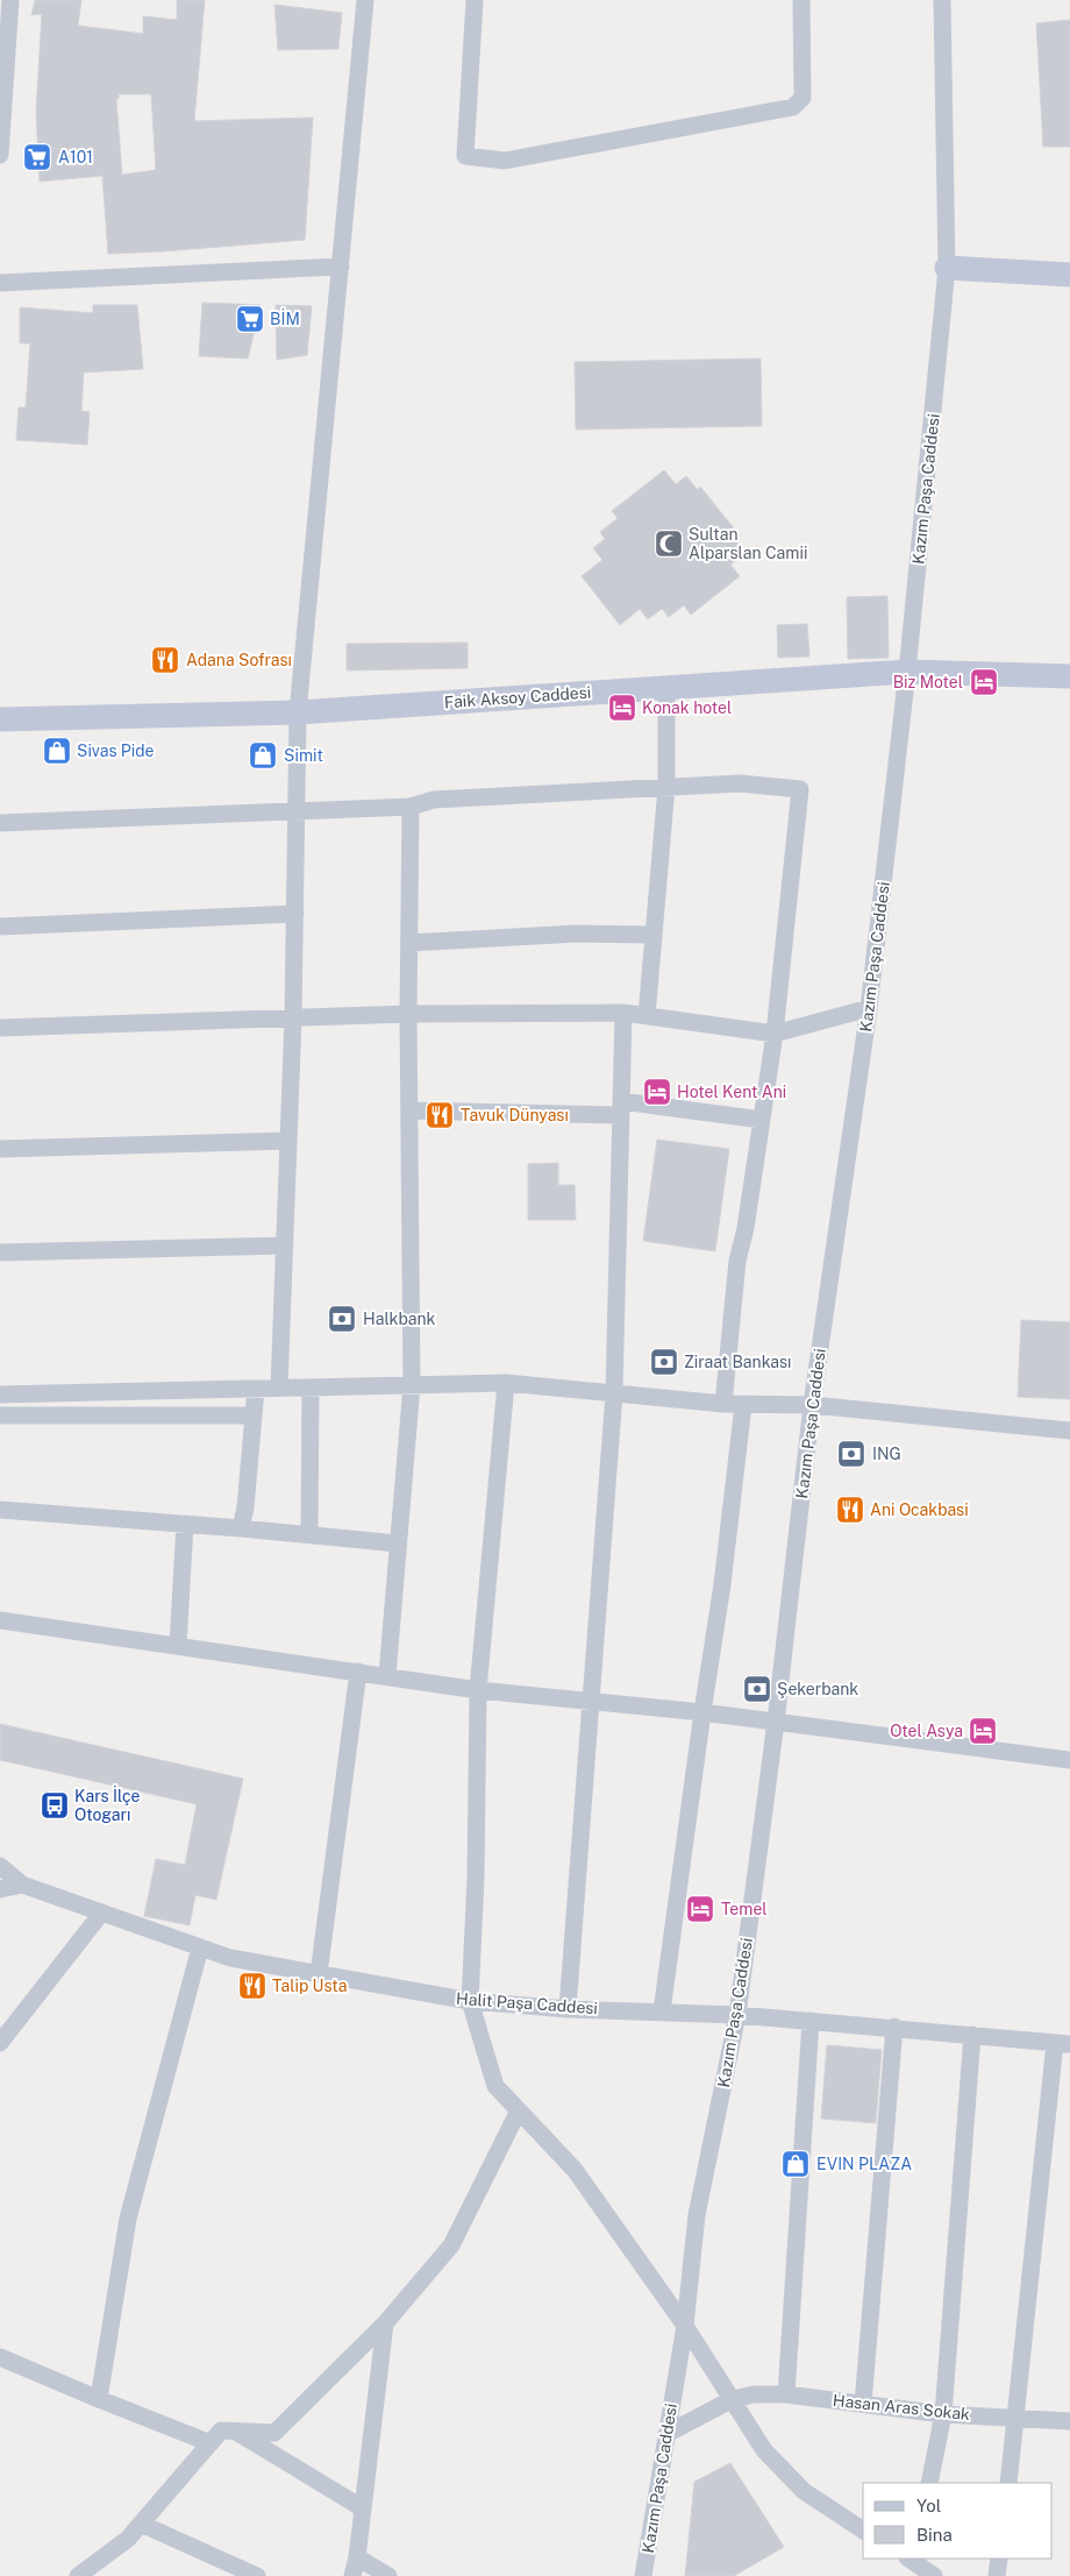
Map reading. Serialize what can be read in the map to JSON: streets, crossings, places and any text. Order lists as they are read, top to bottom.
{
  "streets": {
    "main road": ["Faik Aksoy Caddesi"],
    "street": ["Kazım Paşa Caddesi", "Halit Paşa Caddesi", "Hasan Aras Sokak"]
  },
  "crossings": [
    ["Kazım Paşa Caddesi", "Faik Aksoy Caddesi"],
    ["Kazım Paşa Caddesi", "Halit Paşa Caddesi"],
    ["Kazım Paşa Caddesi", "Hasan Aras Sokak"]
  ],
  "places": {
    "supermarket": ["A101", "BİM"],
    "mosque": ["Sultan Alparslan Camii"],
    "restaurant": [
      "Adana Sofrası",
      "Tavuk Dünyası",
      "Ani Ocakbasi",
      "Talip Usta"
    ],
    "hotel": [
      "Biz Motel",
      "Konak hotel",
      "Hotel Kent Ani",
      "Otel Asya",
      "Temel"
    ],
    "shop": ["Sivas Pide", "Simit", "EVIN PLAZA"],
    "bank": [
      "Halkbank",
      "Ziraat Bankası",
      "ING",
      "Şekerbank"
    ],
    "bus stop": ["Kars İlçe Otogarı"]
  },
  "legend": ["Yol", "Bina"]
}
